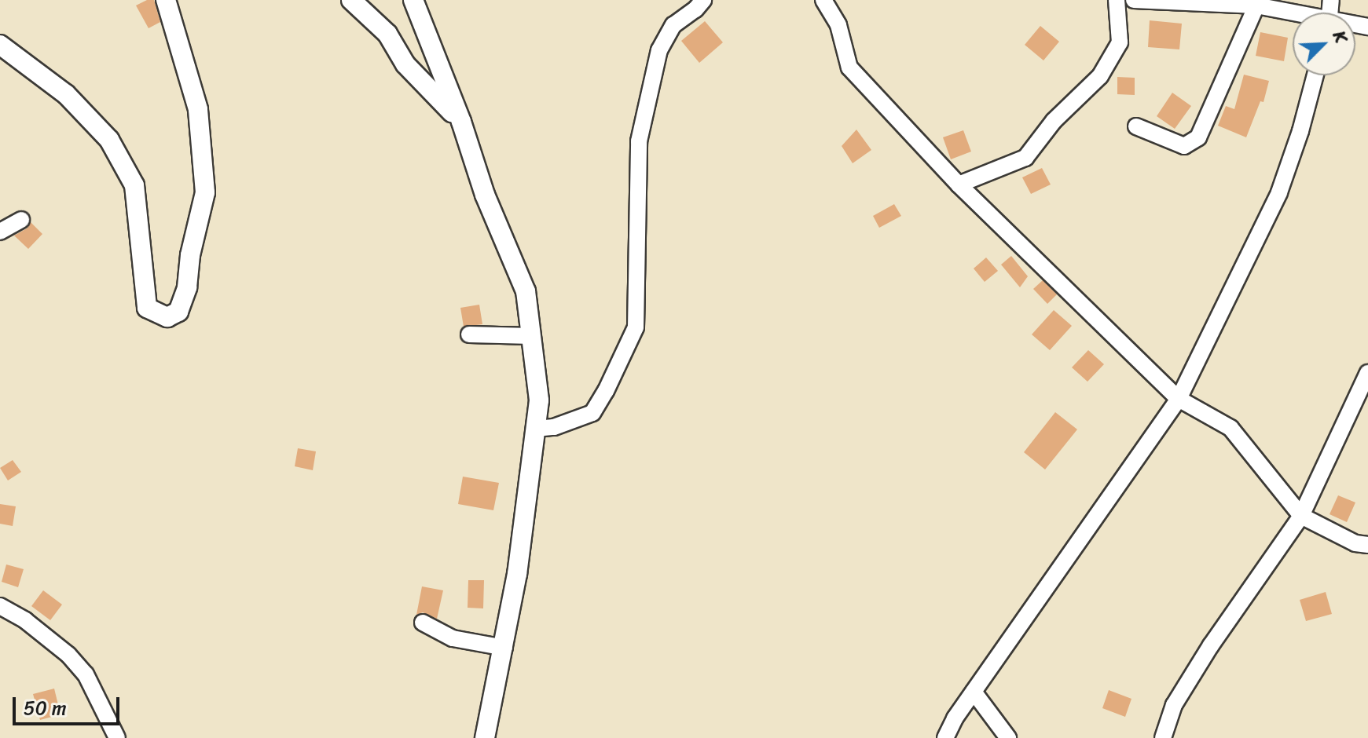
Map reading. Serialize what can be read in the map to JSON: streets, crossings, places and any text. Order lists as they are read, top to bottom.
{
  "scale_bar": "50 m",
  "north": "top right"
}
